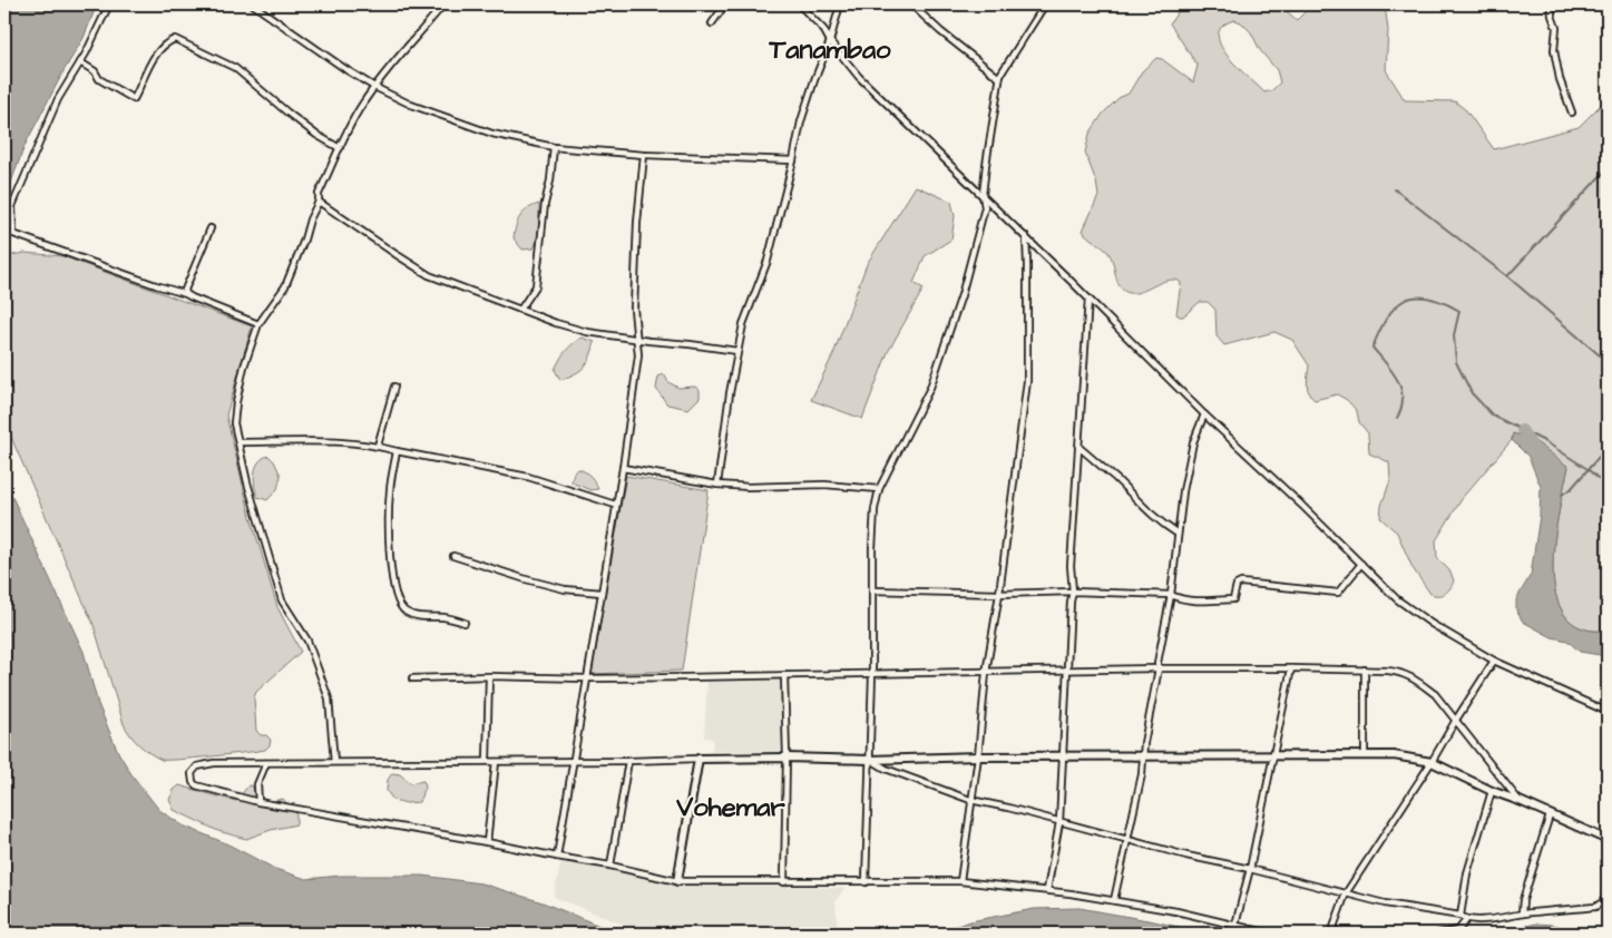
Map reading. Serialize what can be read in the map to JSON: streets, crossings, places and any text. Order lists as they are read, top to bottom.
{
  "districts": ["Tanambao", "Vohemar"]
}
